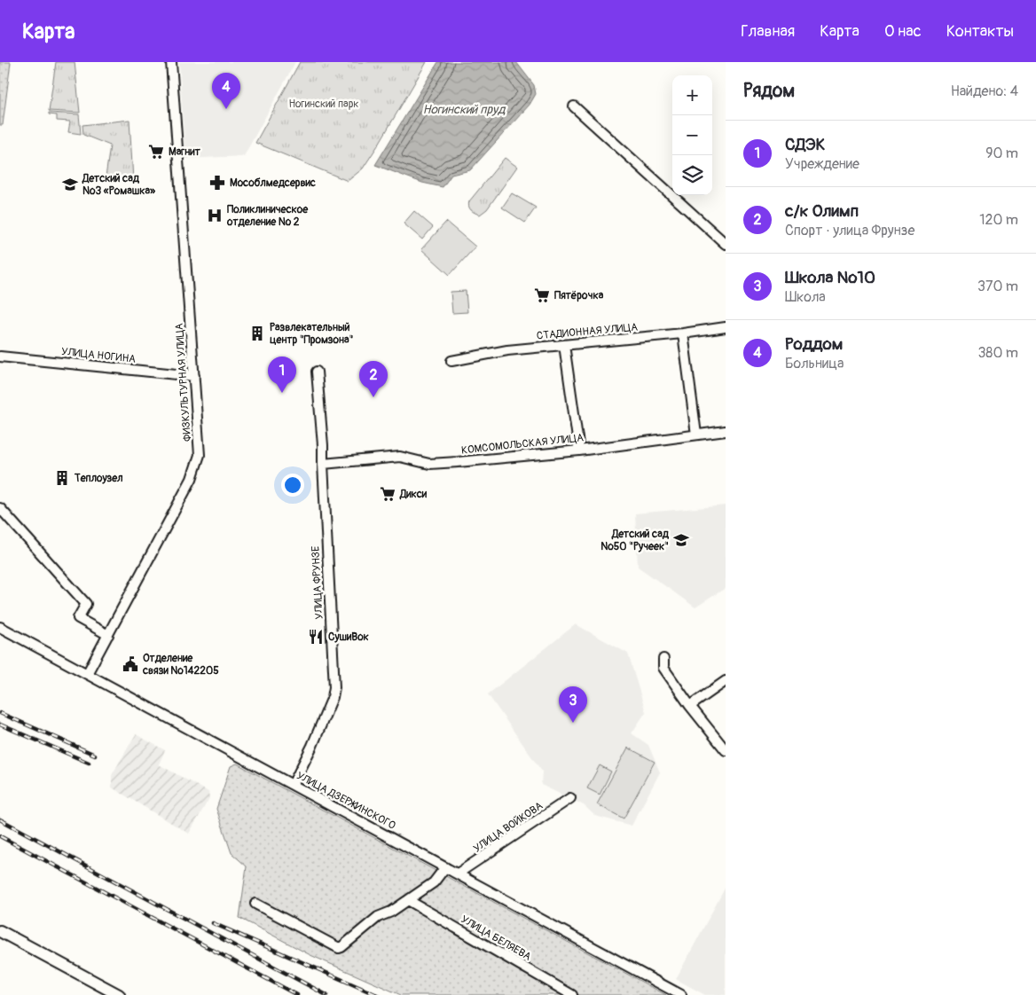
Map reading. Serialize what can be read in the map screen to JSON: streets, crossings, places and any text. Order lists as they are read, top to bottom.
{
  "streets": {
    "street": [
      "СТАДИОННАЯ УЛИЦА",
      "УЛИЦА НОГИНА",
      "ФИЗКУЛЬТУРНАЯ УЛИЦА",
      "КОМСОМОЛЬСКАЯ УЛИЦА",
      "УЛИЦА ФРУНЗЕ",
      "УЛИЦА ДЗЕРЖИНСКОГО",
      "УЛИЦА ВОЙКОВА",
      "УЛИЦА БЕЛЯЕВА"
    ]
  },
  "crossings": [
    ["УЛИЦА НОГИНА", "ФИЗКУЛЬТУРНАЯ УЛИЦА"],
    ["ФИЗКУЛЬТУРНАЯ УЛИЦА", "УЛИЦА ДЗЕРЖИНСКОГО"],
    ["КОМСОМОЛЬСКАЯ УЛИЦА", "УЛИЦА ФРУНЗЕ"],
    ["УЛИЦА ФРУНЗЕ", "УЛИЦА ДЗЕРЖИНСКОГО"],
    ["УЛИЦА ДЗЕРЖИНСКОГО", "УЛИЦА ВОЙКОВА"]
  ],
  "water": ["Ногинский пруд"],
  "parks": ["Ногинский парк"],
  "places": {
    "supermarket": ["Магнит", "Пятёрочка", "Дикси"],
    "pharmacy": ["Мособлмедсервис"],
    "school or university": ["Детский сад №3 «Ромашка»", "Детский сад №50 \"Ручеек\""],
    "hospital": ["Поликлиническое отделение № 2"],
    "building": ["Развлекательный центр \"Промзона\"", "Теплоузел"],
    "restaurant": ["СушиВок"],
    "public building": ["Отделение связи №142205"]
  },
  "page": {
    "header": "Карта",
    "nav": [
      "Главная",
      "Карта",
      "О нас",
      "Контакты"
    ],
    "heading": ["Рядом", "Найдено: 4"],
    "pins": [
      "4",
      "1",
      "2",
      "3"
    ],
    "map_buttons": ["+", "−"],
    "list": [
      {
        "mark": "1",
        "name": "СДЭК",
        "note": "Учреждение",
        "value": "90 m"
      },
      {
        "mark": "2",
        "name": "с/к Олимп",
        "note": "Спорт · улица Фрунзе",
        "value": "120 m"
      },
      {
        "mark": "3",
        "name": "Школа №10",
        "note": "Школа",
        "value": "370 m"
      },
      {
        "mark": "4",
        "name": "Роддом",
        "note": "Больница",
        "value": "380 m"
      }
    ]
  }
}
